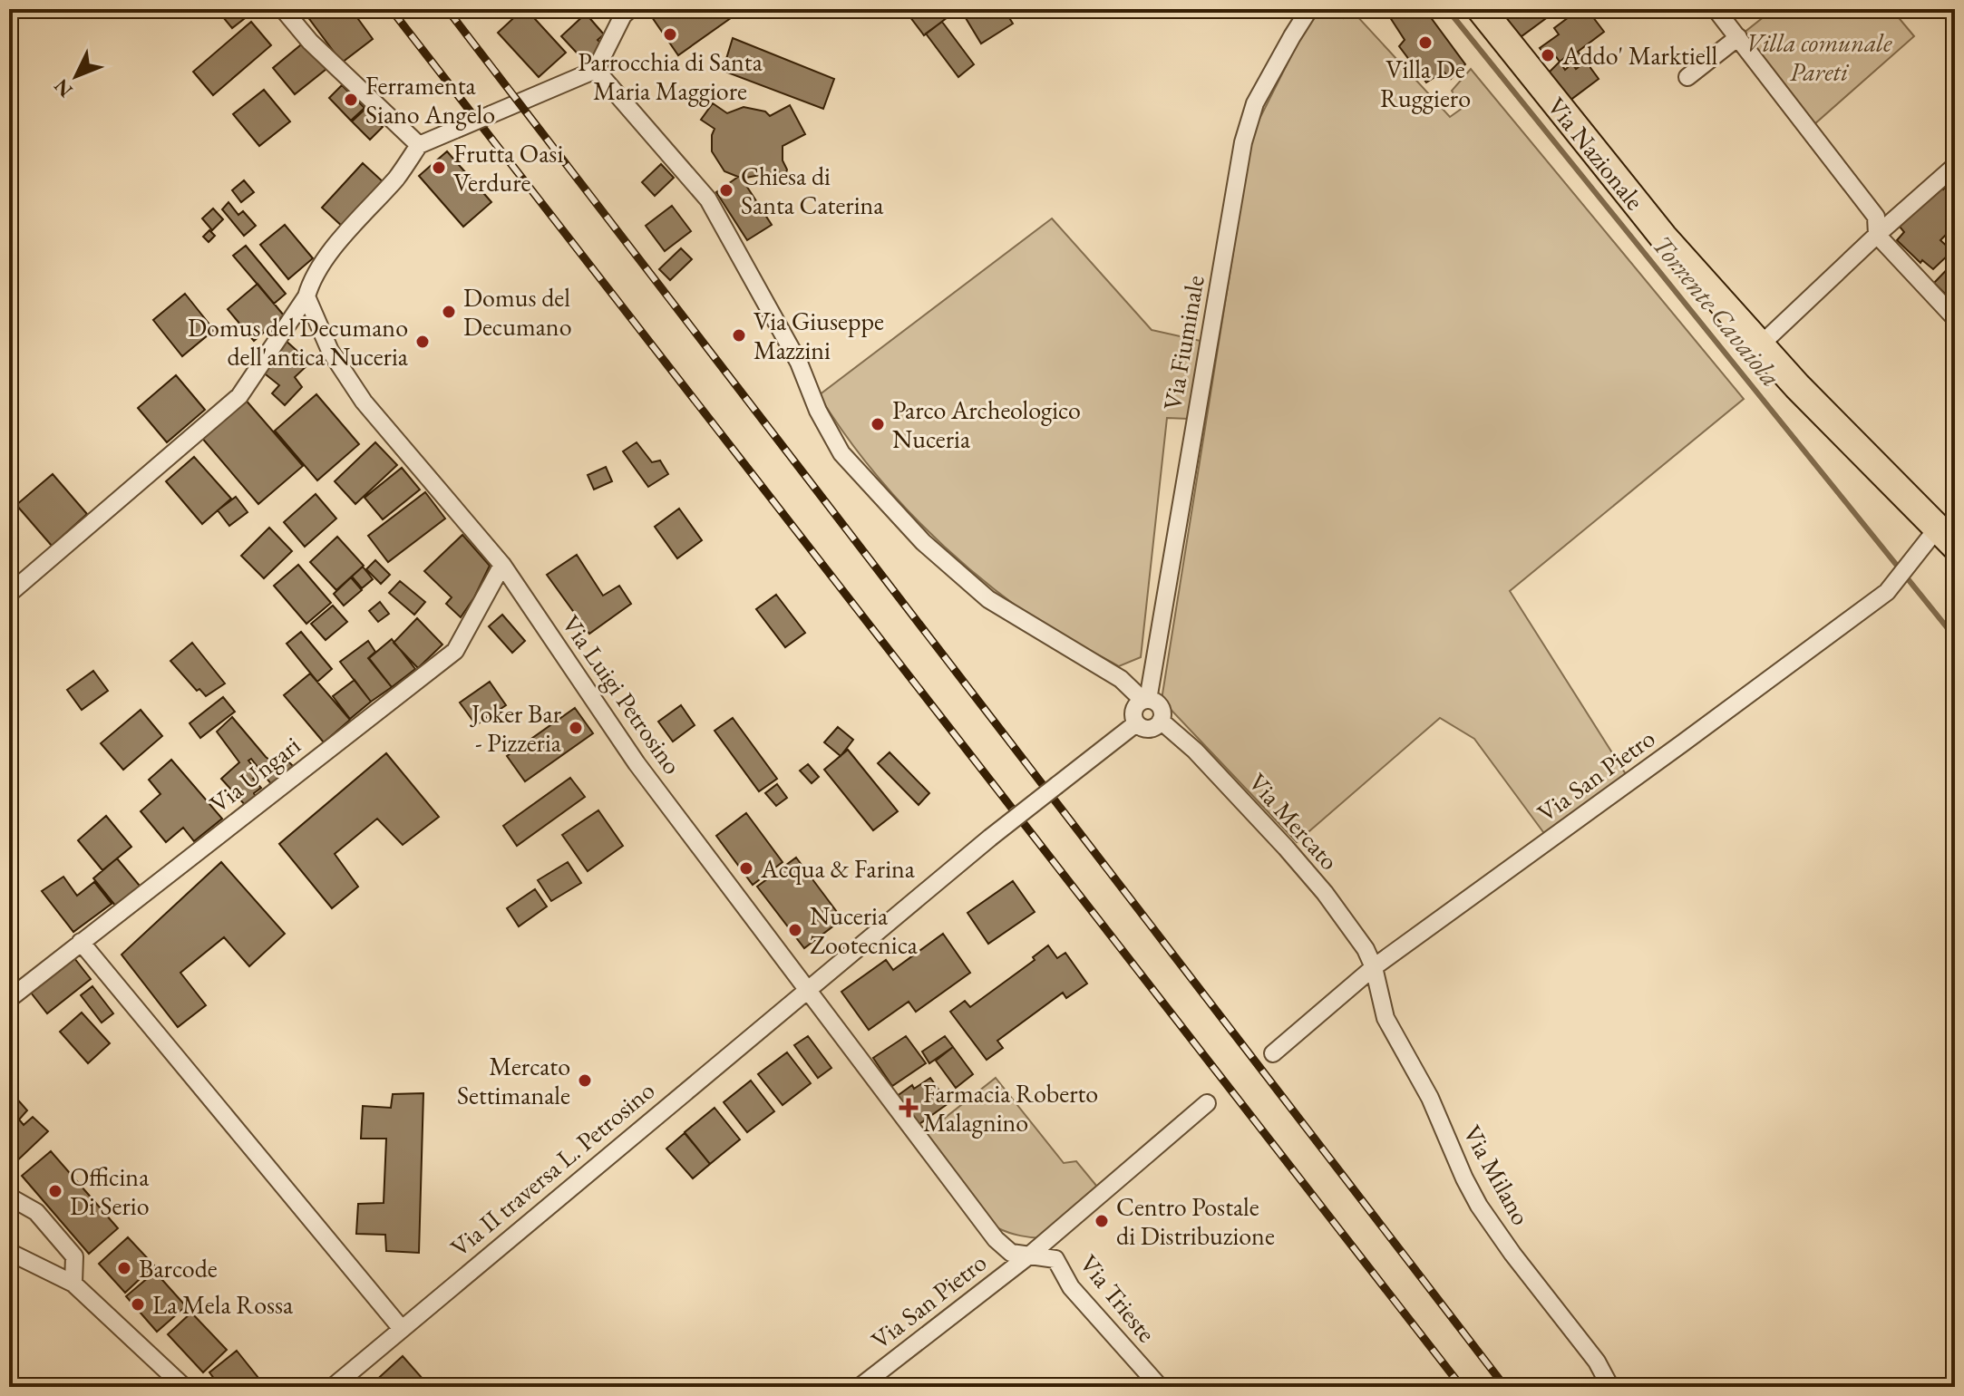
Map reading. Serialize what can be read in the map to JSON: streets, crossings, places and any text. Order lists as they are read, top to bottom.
{
  "streets": {
    "main road": ["Via Nazionale"],
    "street": [
      "Via Fiuminale",
      "Via Luigi Petrosino",
      "Via Ungari",
      "Via San Pietro",
      "Via Mercato",
      "Via II traversa L. Petrosino",
      "Via Milano",
      "Via Trieste"
    ]
  },
  "crossings": [
    ["Via Nazionale", "Via San Pietro"],
    ["Via Fiuminale", "Via Mercato"],
    ["Via Fiuminale", "Via II traversa L. Petrosino"],
    ["Via Luigi Petrosino", "Via Ungari"],
    ["Via Luigi Petrosino", "Via San Pietro"],
    ["Via Luigi Petrosino", "Via II traversa L. Petrosino"],
    ["Via Luigi Petrosino", "Via Trieste"],
    ["Via San Pietro", "Via Mercato"],
    ["Via San Pietro", "Via Milano"],
    ["Via San Pietro", "Via Trieste"],
    ["Via Mercato", "Via II traversa L. Petrosino"],
    ["Via Mercato", "Via Milano"]
  ],
  "water": ["Torrente Cavaiola"],
  "parks": ["Villa comunale Pareti"],
  "places": {
    "other": [
      "Parrocchia di Santa Maria Maggiore",
      "Villa De Ruggiero",
      "Addo' Marktiell",
      "Ferramenta Siano Angelo",
      "Frutta Oasi Verdure",
      "Chiesa di Santa Caterina",
      "Domus del Decumano",
      "Via Giuseppe Mazzini",
      "Domus del Decumano dell'antica Nuceria",
      "Parco Archeologico Nuceria",
      "Joker Bar - Pizzeria",
      "Acqua & Farina",
      "Nuceria Zootecnica",
      "Mercato Settimanale",
      "Officina Di Serio",
      "Centro Postale di Distribuzione",
      "Barcode",
      "La Mela Rossa"
    ],
    "health": ["Farmacia Roberto Malagnino"]
  },
  "north": "bottom left"
}
